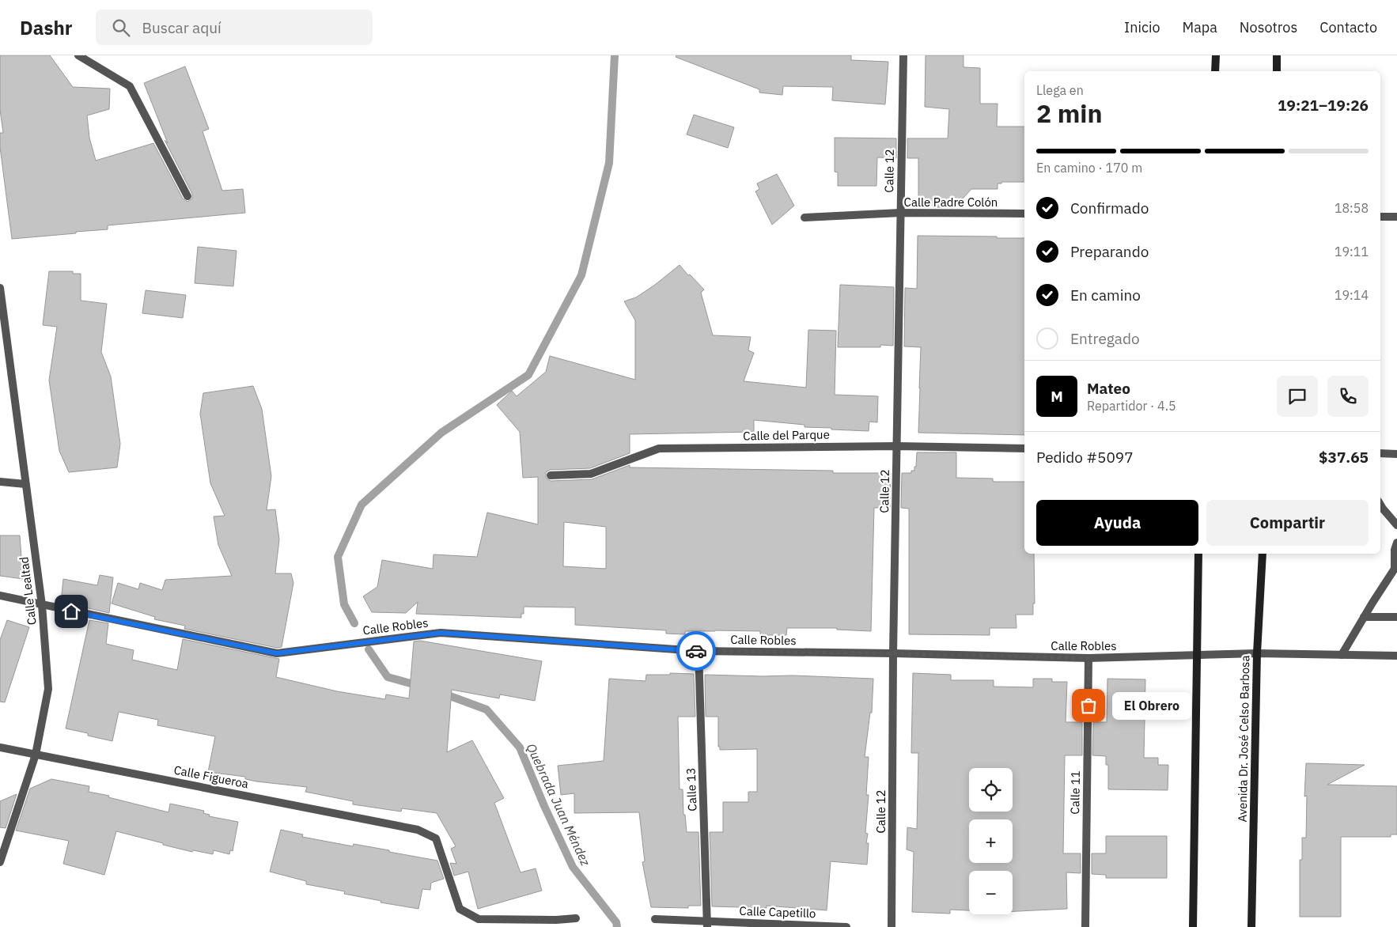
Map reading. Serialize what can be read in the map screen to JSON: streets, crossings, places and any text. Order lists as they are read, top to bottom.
{
  "streets": {
    "main road": ["Avenida Dr. José Celso Barbosa"],
    "street": [
      "Calle 12",
      "Calle Padre Colón",
      "Calle del Parque",
      "Calle Lealtad",
      "Calle Robles",
      "Calle Figueroa",
      "Calle 13",
      "Calle 11",
      "Calle Capetillo"
    ]
  },
  "crossings": [
    ["Calle 12", "Calle Padre Colón"],
    ["Calle 12", "Calle del Parque"],
    ["Calle 12", "Calle Robles"],
    ["Calle Lealtad", "Calle Robles"],
    ["Calle Lealtad", "Calle Figueroa"],
    ["Calle Robles", "Avenida Dr. José Celso Barbosa"],
    ["Calle Robles", "Calle 13"],
    ["Calle Robles", "Calle 11"],
    ["Calle 13", "Calle Capetillo"]
  ],
  "water": ["Quebrada Juan Méndez"],
  "places": ["El Obrero"],
  "page": {
    "header": "Dashr",
    "search": "Buscar aquí",
    "nav": [
      "Inicio",
      "Mapa",
      "Nosotros",
      "Contacto"
    ],
    "heading": ["2 min", "Llega en", "19:21–19:26"],
    "panel": [
      "Mateo",
      "Repartidor · 4.5",
      "Pedido #5097",
      "$37.65"
    ],
    "bar": "En camino · 170 m",
    "list": [
      ["Confirmado", "18:58"],
      ["Preparando", "19:11"],
      ["En camino", "19:14"],
      "Entregado"
    ],
    "round": "M",
    "buttons": ["Ayuda", "Compartir"],
    "bubble": "El Obrero",
    "map_buttons": ["+", "−"]
  }
}
